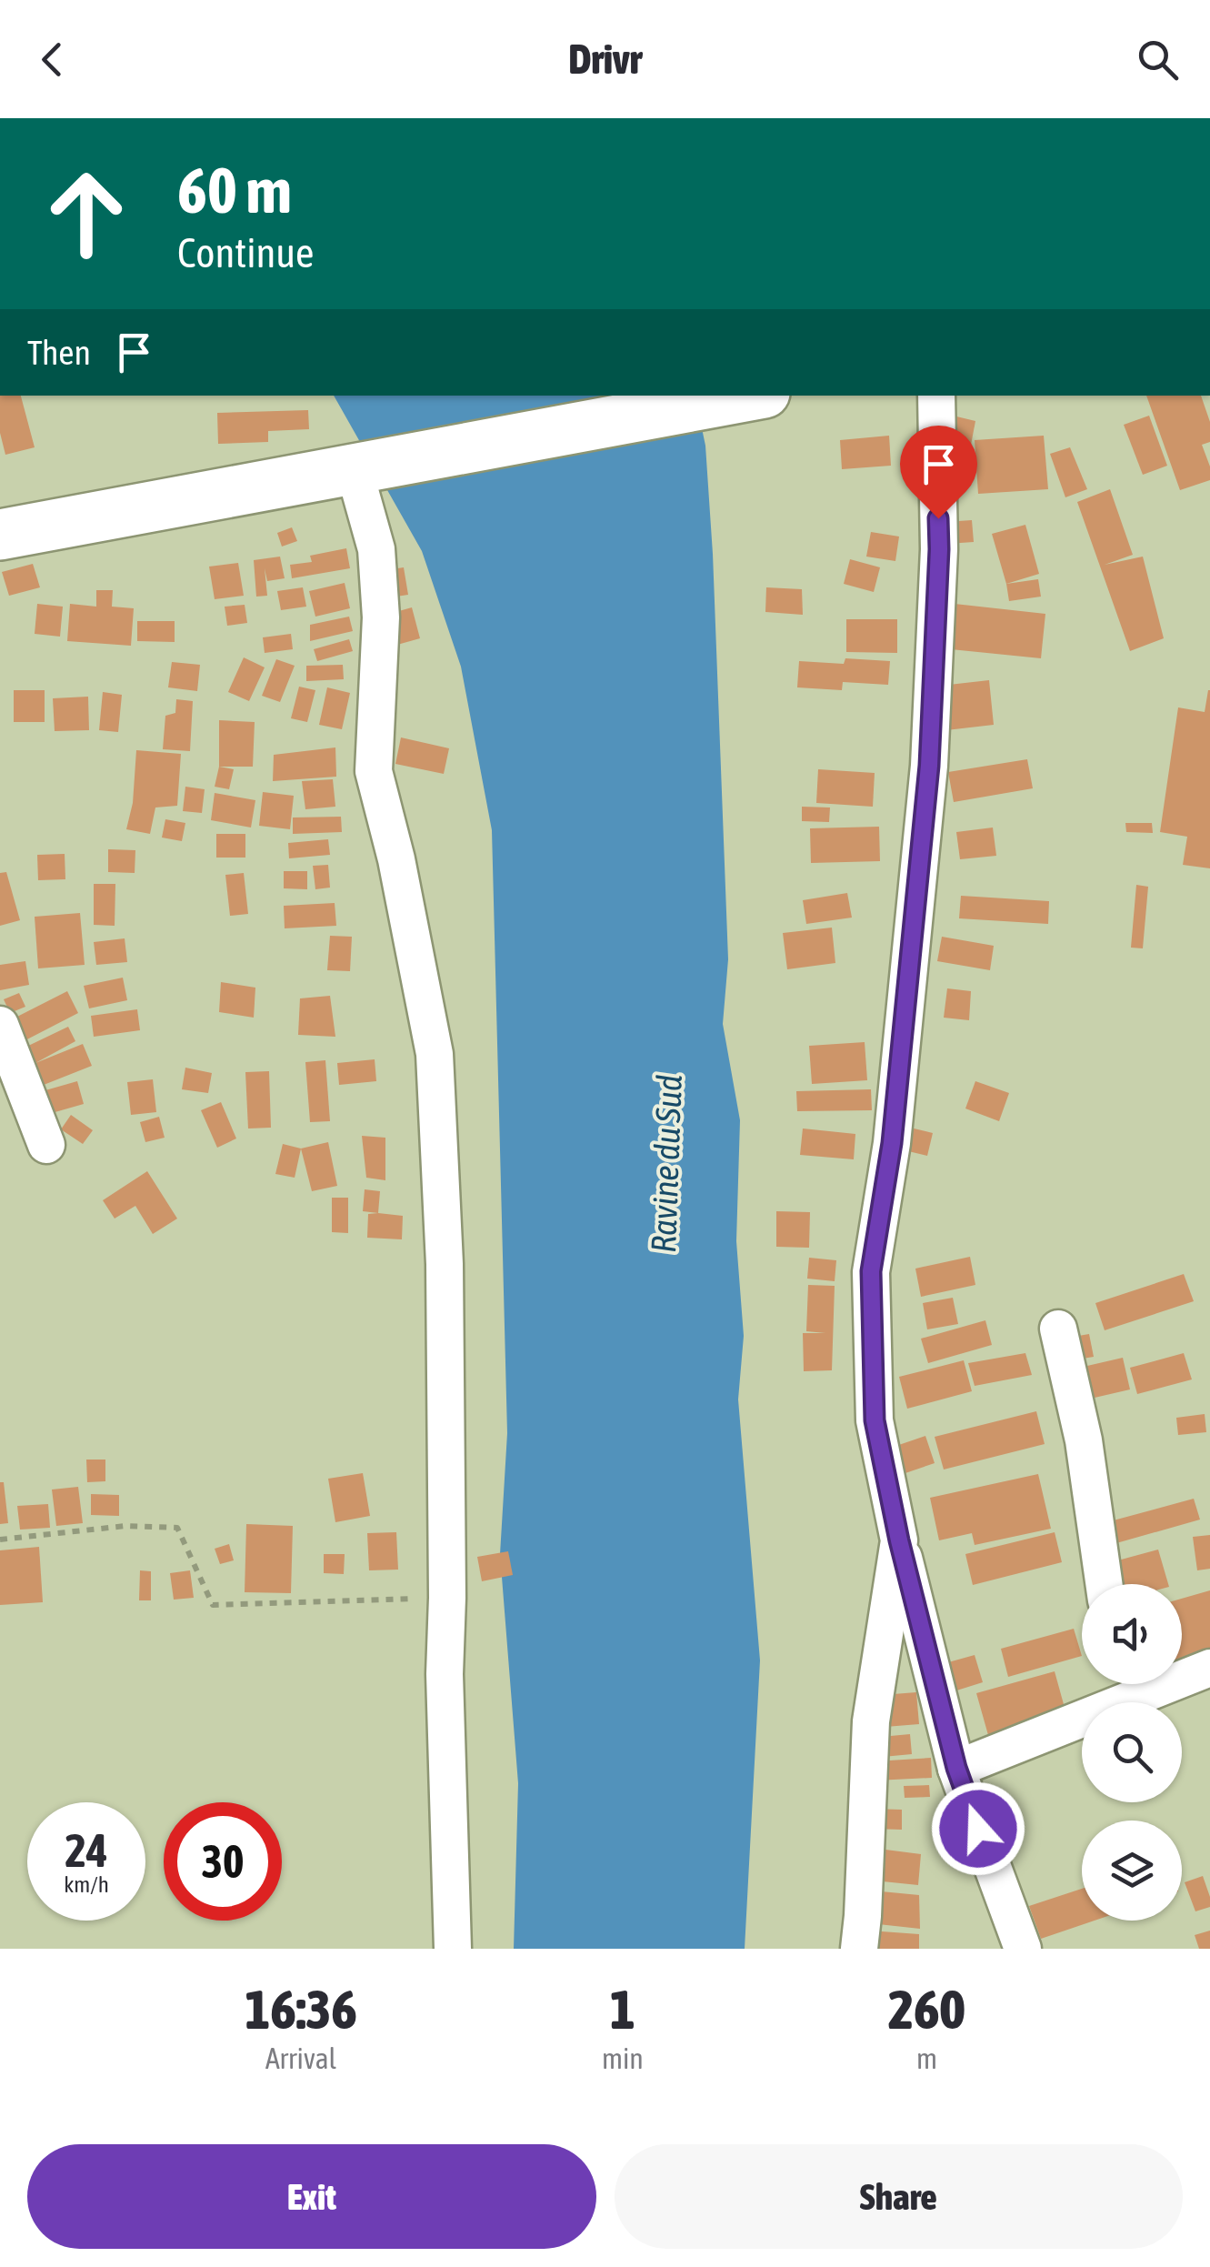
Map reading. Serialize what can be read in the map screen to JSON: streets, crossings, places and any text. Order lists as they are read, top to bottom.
{
  "water": ["Ravine du Sud"],
  "page": {
    "header": "Drivr",
    "turn": ["60 m", "Continue"],
    "then": "Then",
    "speed": "24 km/h",
    "limit": "30",
    "eta": [
      "16:36",
      "Arrival",
      "1",
      "min",
      "260",
      "m"
    ],
    "buttons": ["Exit", "Share"]
  }
}
